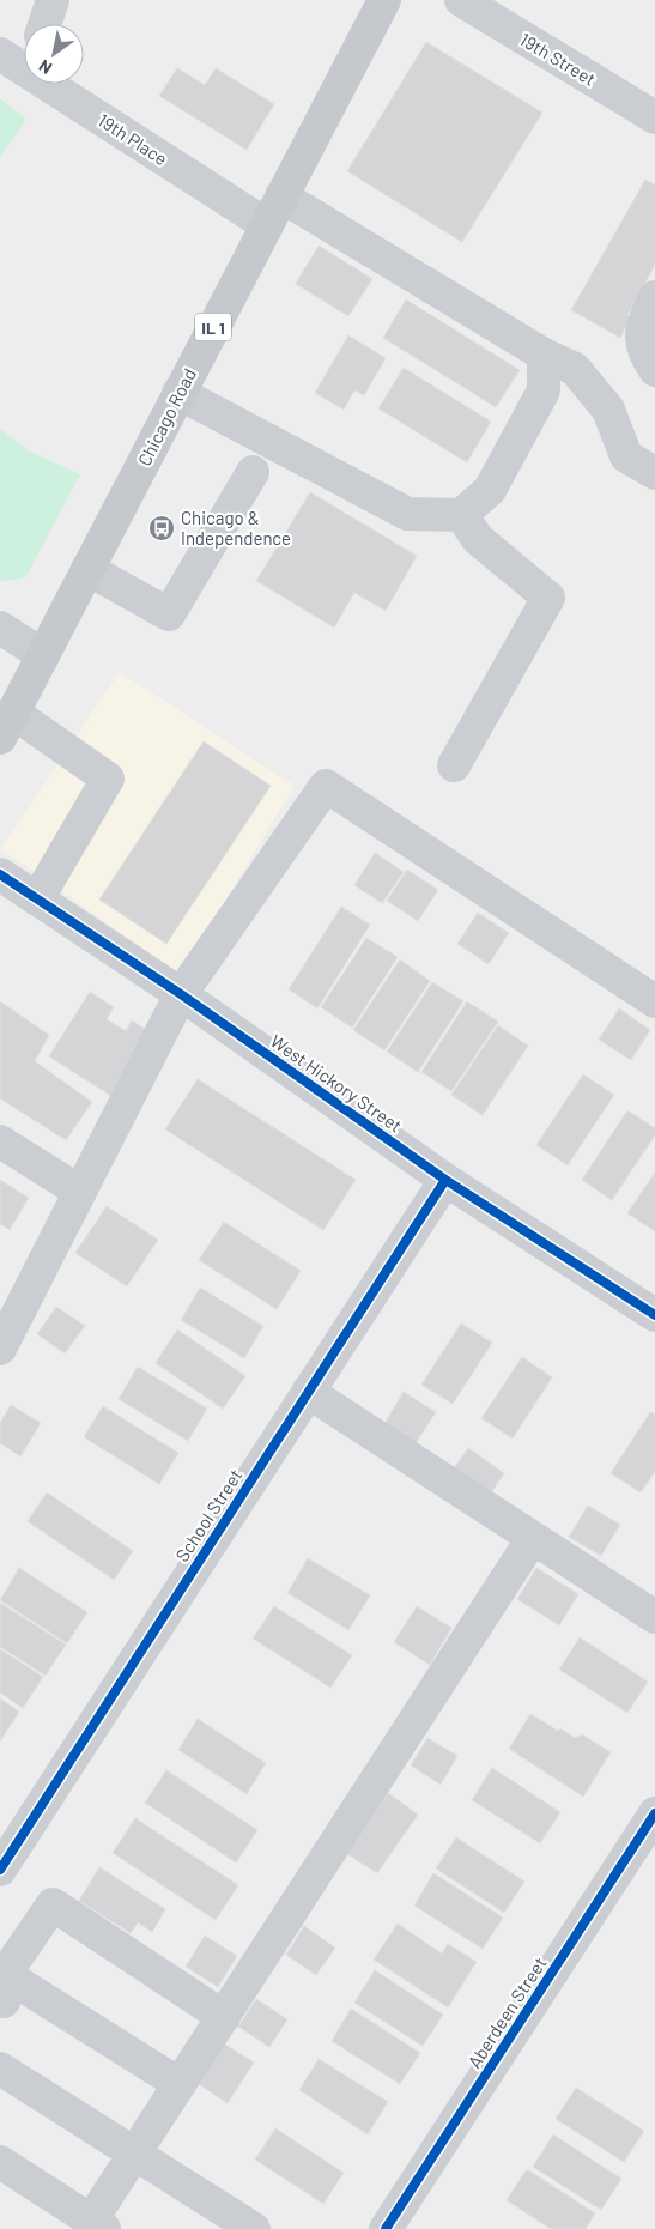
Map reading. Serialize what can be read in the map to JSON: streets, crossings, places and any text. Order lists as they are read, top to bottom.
{
  "streets": {
    "main road": ["IL 1", "Chicago Road"],
    "street": [
      "19th Street",
      "19th Place",
      "West Hickory Street",
      "School Street",
      "Aberdeen Street"
    ]
  },
  "crossings": [
    ["19th Place", "Chicago Road"],
    ["West Hickory Street", "School Street"]
  ],
  "places": {
    "bus stop": ["Chicago & Independence"]
  },
  "north": "bottom left"
}
